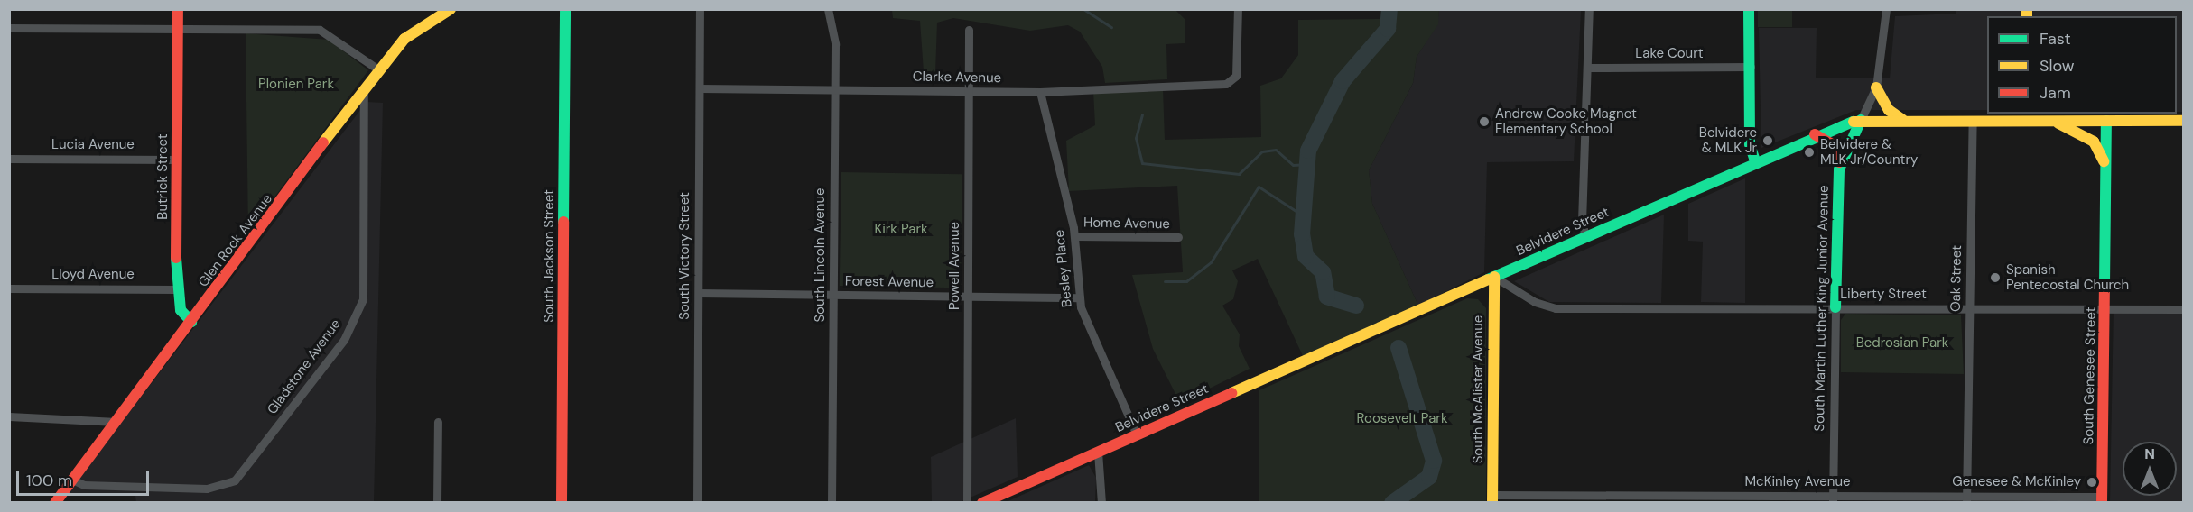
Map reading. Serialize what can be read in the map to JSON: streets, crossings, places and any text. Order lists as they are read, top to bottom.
{
  "streets": {
    "street": [
      "Lake Court",
      "Clarke Avenue",
      "Lucia Avenue",
      "Butrick Street",
      "Home Avenue",
      "Belvidere Street",
      "Glen Rock Avenue",
      "South Lincoln Avenue",
      "South Jackson Street",
      "South Victory Street",
      "Powell Avenue",
      "Besley Place",
      "Lloyd Avenue",
      "Oak Street",
      "Forest Avenue",
      "Liberty Street",
      "South Martin Luther King Junior Avenue",
      "Gladstone Avenue",
      "South Genesee Street",
      "South McAlister Avenue",
      "McKinley Avenue"
    ]
  },
  "crossings": [
    ["Clarke Avenue", "South Lincoln Avenue"],
    ["Clarke Avenue", "South Victory Street"],
    ["Clarke Avenue", "Powell Avenue"],
    ["Clarke Avenue", "Besley Place"],
    ["Lucia Avenue", "Butrick Street"],
    ["Butrick Street", "Glen Rock Avenue"],
    ["Butrick Street", "Lloyd Avenue"],
    ["Home Avenue", "Besley Place"],
    ["Belvidere Street", "Besley Place"],
    ["Belvidere Street", "Oak Street"],
    ["Belvidere Street", "Liberty Street"],
    ["Belvidere Street", "South Martin Luther King Junior Avenue"],
    ["Belvidere Street", "South Genesee Street"],
    ["Belvidere Street", "South McAlister Avenue"],
    ["Glen Rock Avenue", "Gladstone Avenue"],
    ["South Lincoln Avenue", "Forest Avenue"],
    ["South Victory Street", "Forest Avenue"],
    ["Powell Avenue", "Forest Avenue"],
    ["Besley Place", "Forest Avenue"],
    ["Oak Street", "Liberty Street"],
    ["Oak Street", "McKinley Avenue"],
    ["Liberty Street", "South Martin Luther King Junior Avenue"],
    ["Liberty Street", "South Genesee Street"],
    ["Liberty Street", "South McAlister Avenue"],
    ["South Martin Luther King Junior Avenue", "McKinley Avenue"],
    ["South Genesee Street", "McKinley Avenue"],
    ["South McAlister Avenue", "McKinley Avenue"]
  ],
  "parks": [
    "Plonien Park",
    "Kirk Park",
    "Bedrosian Park",
    "Roosevelt Park"
  ],
  "places": [
    "Andrew Cooke Magnet Elementary School",
    "Belvidere & MLK Jr",
    "Belvidere & MLK Jr/Country",
    "Spanish Pentecostal Church",
    "Genesee & McKinley"
  ],
  "legend": ["Fast", "Slow", "Jam"],
  "scale_bar": "100 m",
  "north": "top"
}
